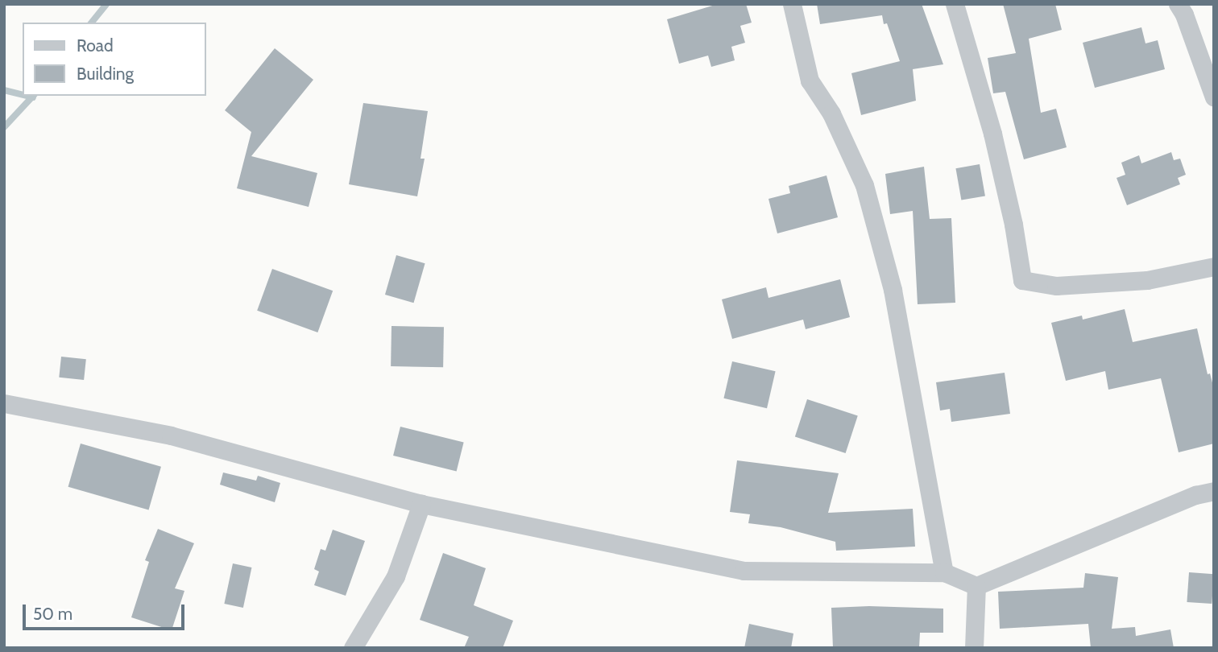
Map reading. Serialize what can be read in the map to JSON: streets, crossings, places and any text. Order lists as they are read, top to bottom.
{
  "legend": ["Road", "Building"],
  "scale_bar": "50 m"
}
